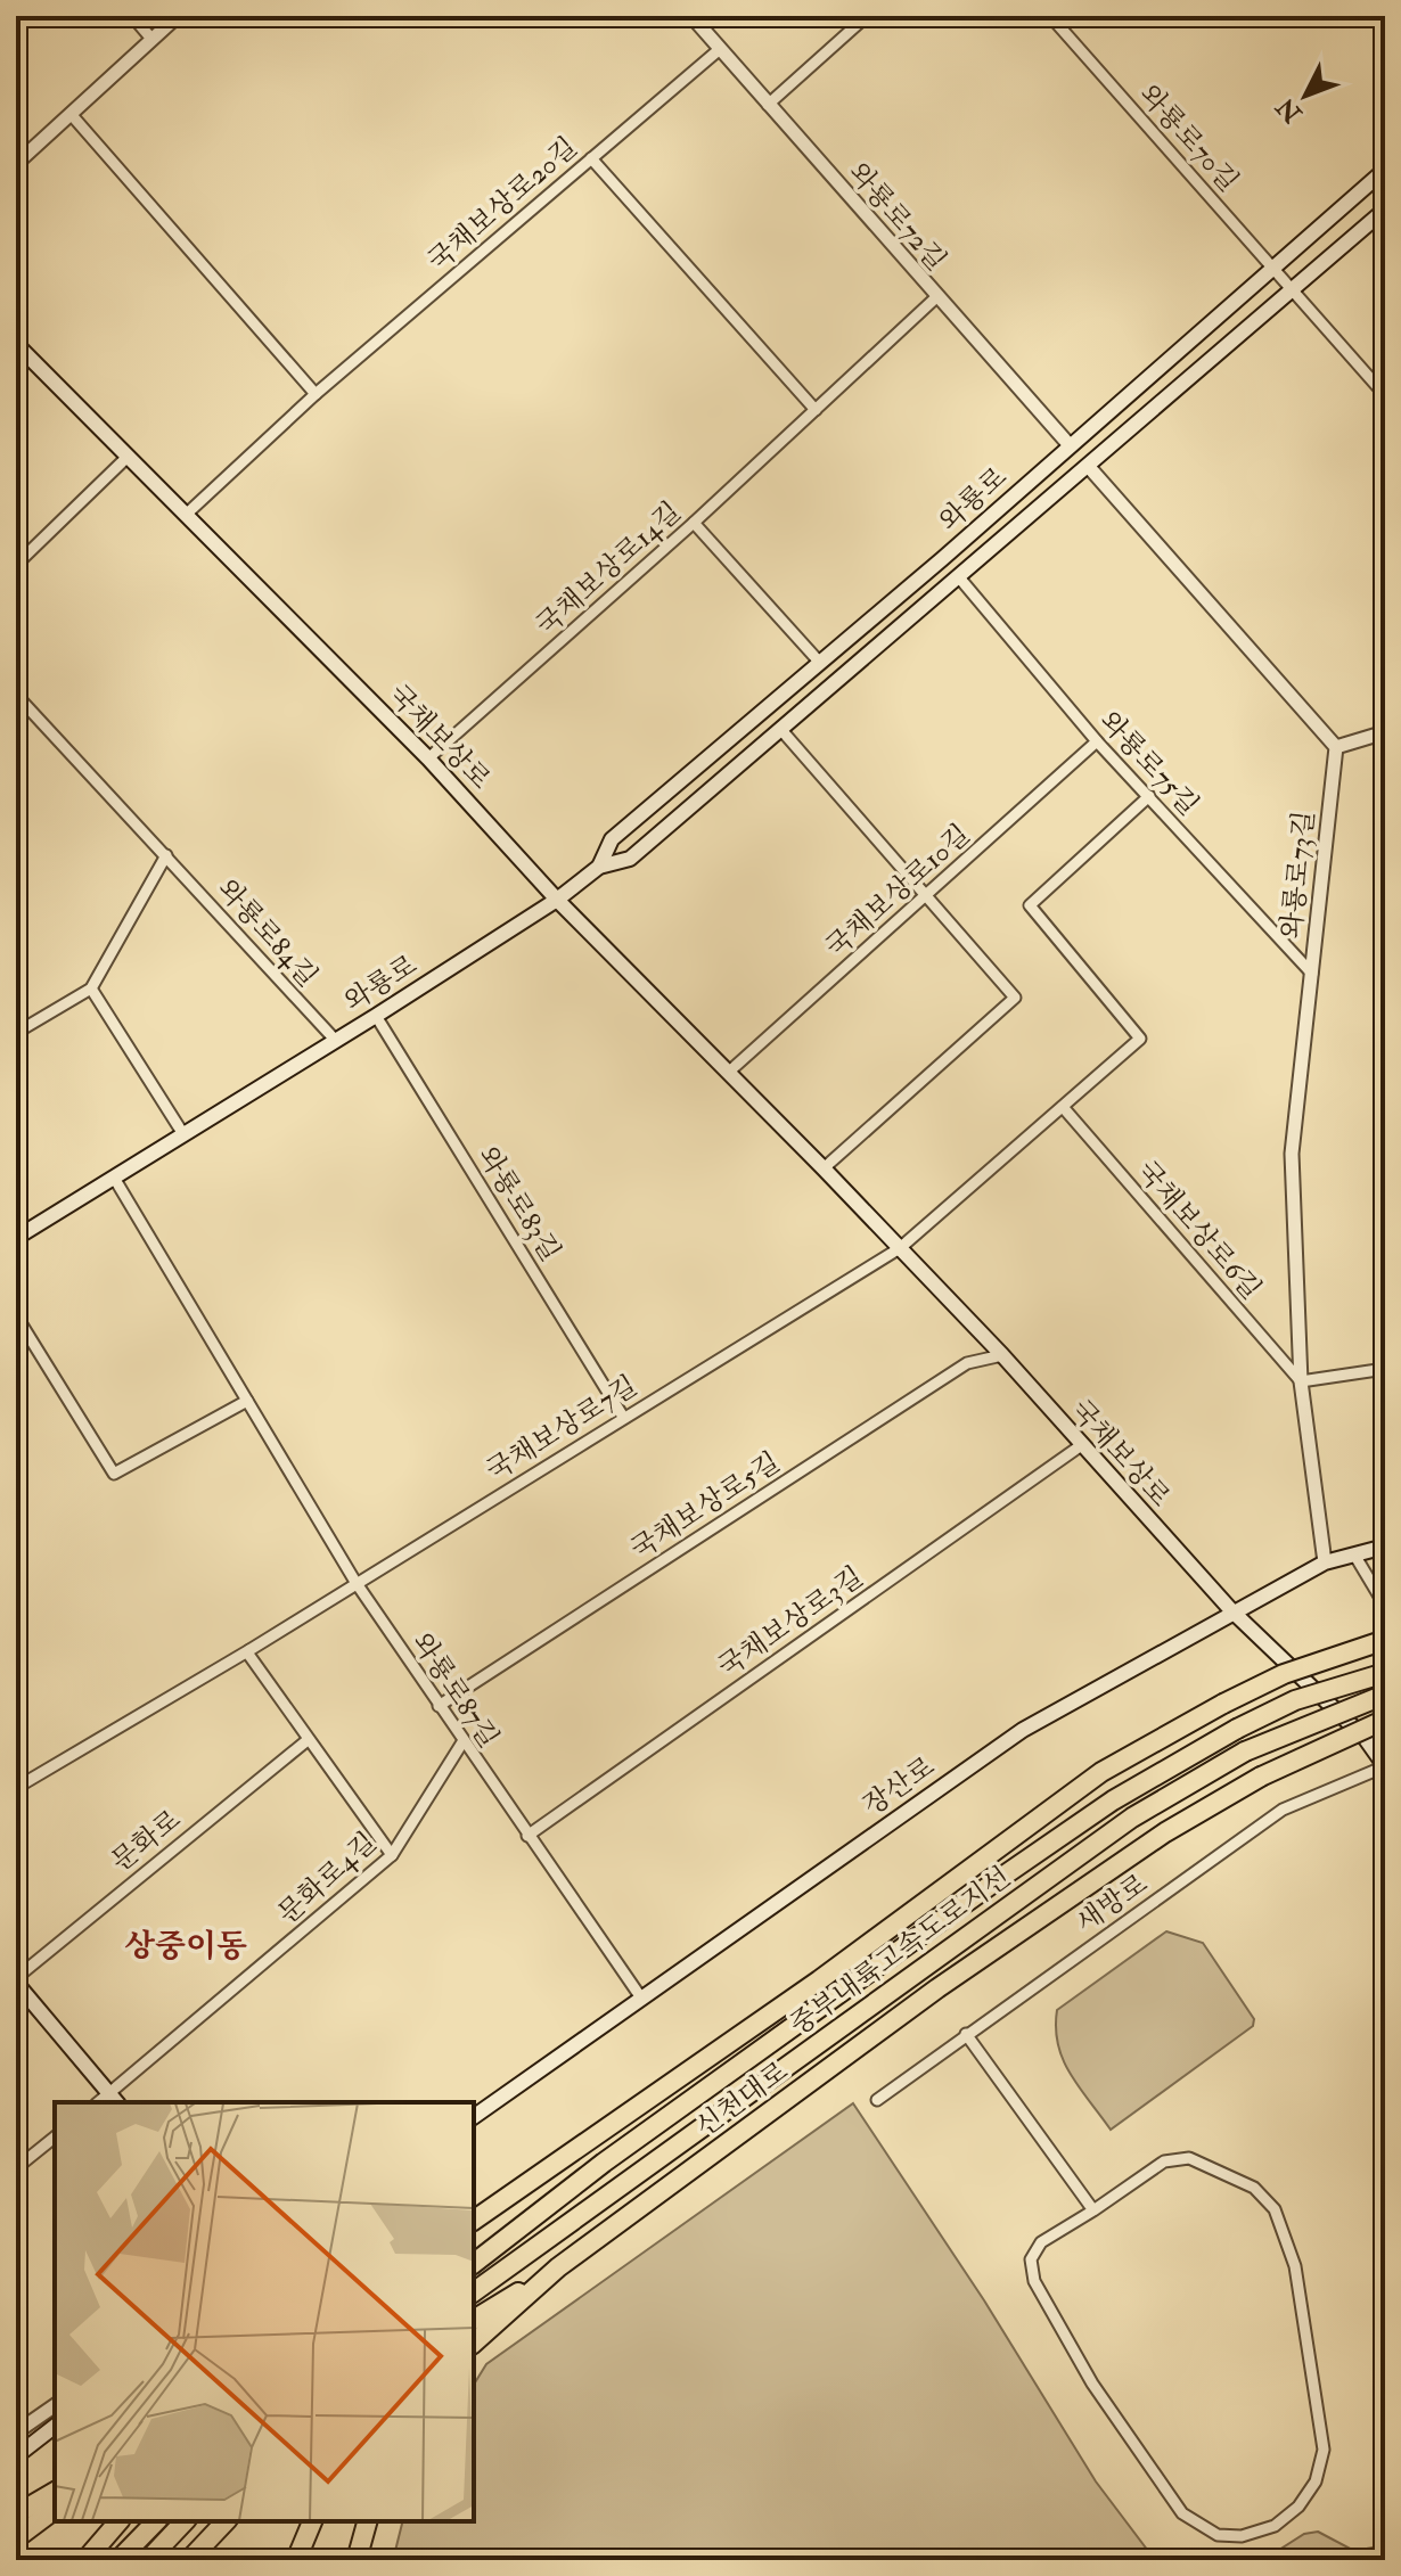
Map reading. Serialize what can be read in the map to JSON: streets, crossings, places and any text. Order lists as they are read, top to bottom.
{
  "streets": {
    "highway": ["중부내륙고속도로지선", "신천대로"],
    "main road": [
      "와룡로",
      "국채보상로",
      "장산로",
      "문화로"
    ],
    "street": [
      "와룡로70길",
      "국채보상로20길",
      "와룡로72길",
      "국채보상로14길",
      "와룡로75길",
      "와룡로73길",
      "국채보상로10길",
      "와룡로84길",
      "와룡로83길",
      "국채보상로6길",
      "국채보상로7길",
      "국채보상로5길",
      "국채보상로3길",
      "와룡로87길",
      "문화로4길",
      "새방로"
    ]
  },
  "crossings": [
    ["와룡로70길", "와룡로"],
    ["국채보상로20길", "와룡로72길"],
    ["국채보상로20길", "국채보상로"],
    ["와룡로72길", "와룡로"],
    ["와룡로72길", "국채보상로14길"],
    ["와룡로", "국채보상로"],
    ["와룡로", "와룡로75길"],
    ["와룡로", "와룡로84길"],
    ["와룡로", "와룡로83길"],
    ["와룡로", "와룡로87길"],
    ["국채보상로14길", "국채보상로"],
    ["국채보상로", "국채보상로10길"],
    ["국채보상로", "국채보상로7길"],
    ["국채보상로", "국채보상로5길"],
    ["국채보상로", "국채보상로3길"],
    ["국채보상로", "장산로"],
    ["국채보상로", "새방로"],
    ["와룡로75길", "와룡로73길"],
    ["와룡로75길", "국채보상로10길"],
    ["와룡로73길", "국채보상로6길"],
    ["와룡로73길", "장산로"],
    ["와룡로83길", "국채보상로7길"],
    ["국채보상로7길", "와룡로87길"],
    ["국채보상로5길", "와룡로87길"],
    ["국채보상로3길", "와룡로87길"],
    ["와룡로87길", "장산로"],
    ["와룡로87길", "문화로4길"],
    ["문화로", "문화로4길"]
  ],
  "districts": ["상중이동"],
  "north": "bottom left"
}
